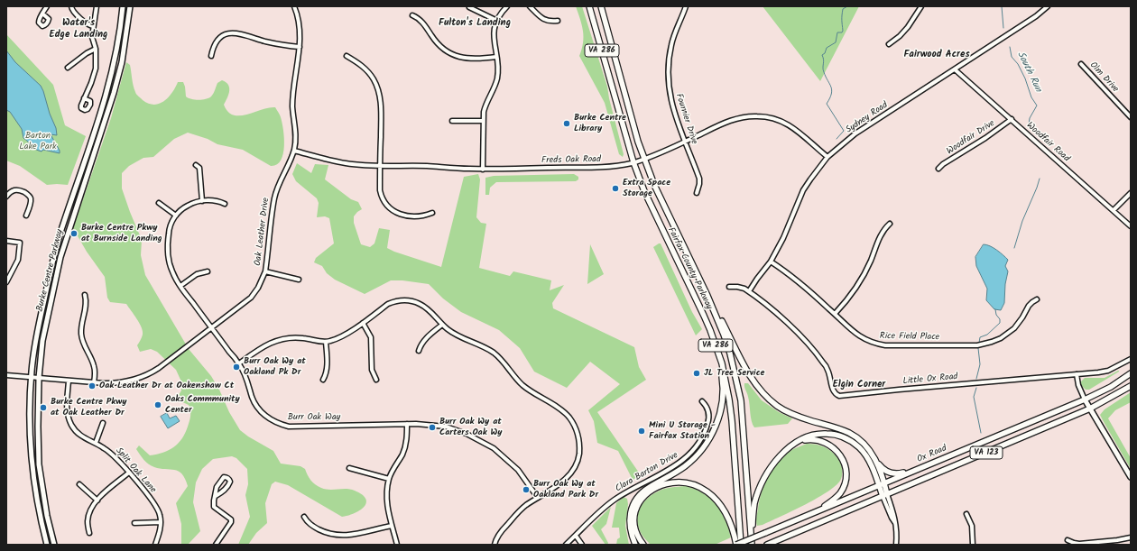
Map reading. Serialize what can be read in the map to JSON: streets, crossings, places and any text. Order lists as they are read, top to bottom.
{
  "streets": {
    "highway": [
      "VA 286",
      "Fairfax County Parkway",
      "VA 123",
      "Ox Road"
    ],
    "main road": ["Burke Centre Parkway"],
    "street": [
      "Olm Drive",
      "Sydney Road",
      "Fournier Drive",
      "Woodfair Drive",
      "Woodfair Road",
      "Freds Oak Road",
      "Oak Leather Drive",
      "Rice Field Place",
      "Little Ox Road",
      "Burr Oak Way",
      "Split Oak Lane",
      "Clara Barton Drive"
    ]
  },
  "crossings": [
    ["Sydney Road", "Woodfair Road"],
    ["Sydney Road", "Freds Oak Road"],
    ["Sydney Road", "Rice Field Place"],
    ["Sydney Road", "Little Ox Road"],
    ["Fournier Drive", "Freds Oak Road"],
    ["Woodfair Drive", "Woodfair Road"],
    ["Freds Oak Road", "Oak Leather Drive"],
    ["Freds Oak Road", "Fairfax County Parkway"],
    ["Oak Leather Drive", "Burke Centre Parkway"],
    ["Oak Leather Drive", "Burr Oak Way"],
    ["Oak Leather Drive", "Split Oak Lane"]
  ],
  "districts": [
    "Water's Edge Landing",
    "Fulton's Landing",
    "Fairwood Acres",
    "Elgin Corner"
  ],
  "water": ["South Run"],
  "parks": ["Barton Lake Park"],
  "places": [
    "Burke Centre Library",
    "Extra Space Storage",
    "Burke Centre Pkwy at Burnside Landing",
    "Burr Oak Wy at Oakland Pk Dr",
    "JL Tree Service",
    "Oak Leather Dr at Oakenshaw Ct",
    "Oaks Commmunity Center",
    "Burke Centre Pkwy at Oak Leather Dr",
    "Burr Oak Wy at Carters Oak Wy",
    "Mini U Storage - Fairfax Station",
    "Burr Oak Wy at Oakland Park Dr"
  ]
}
